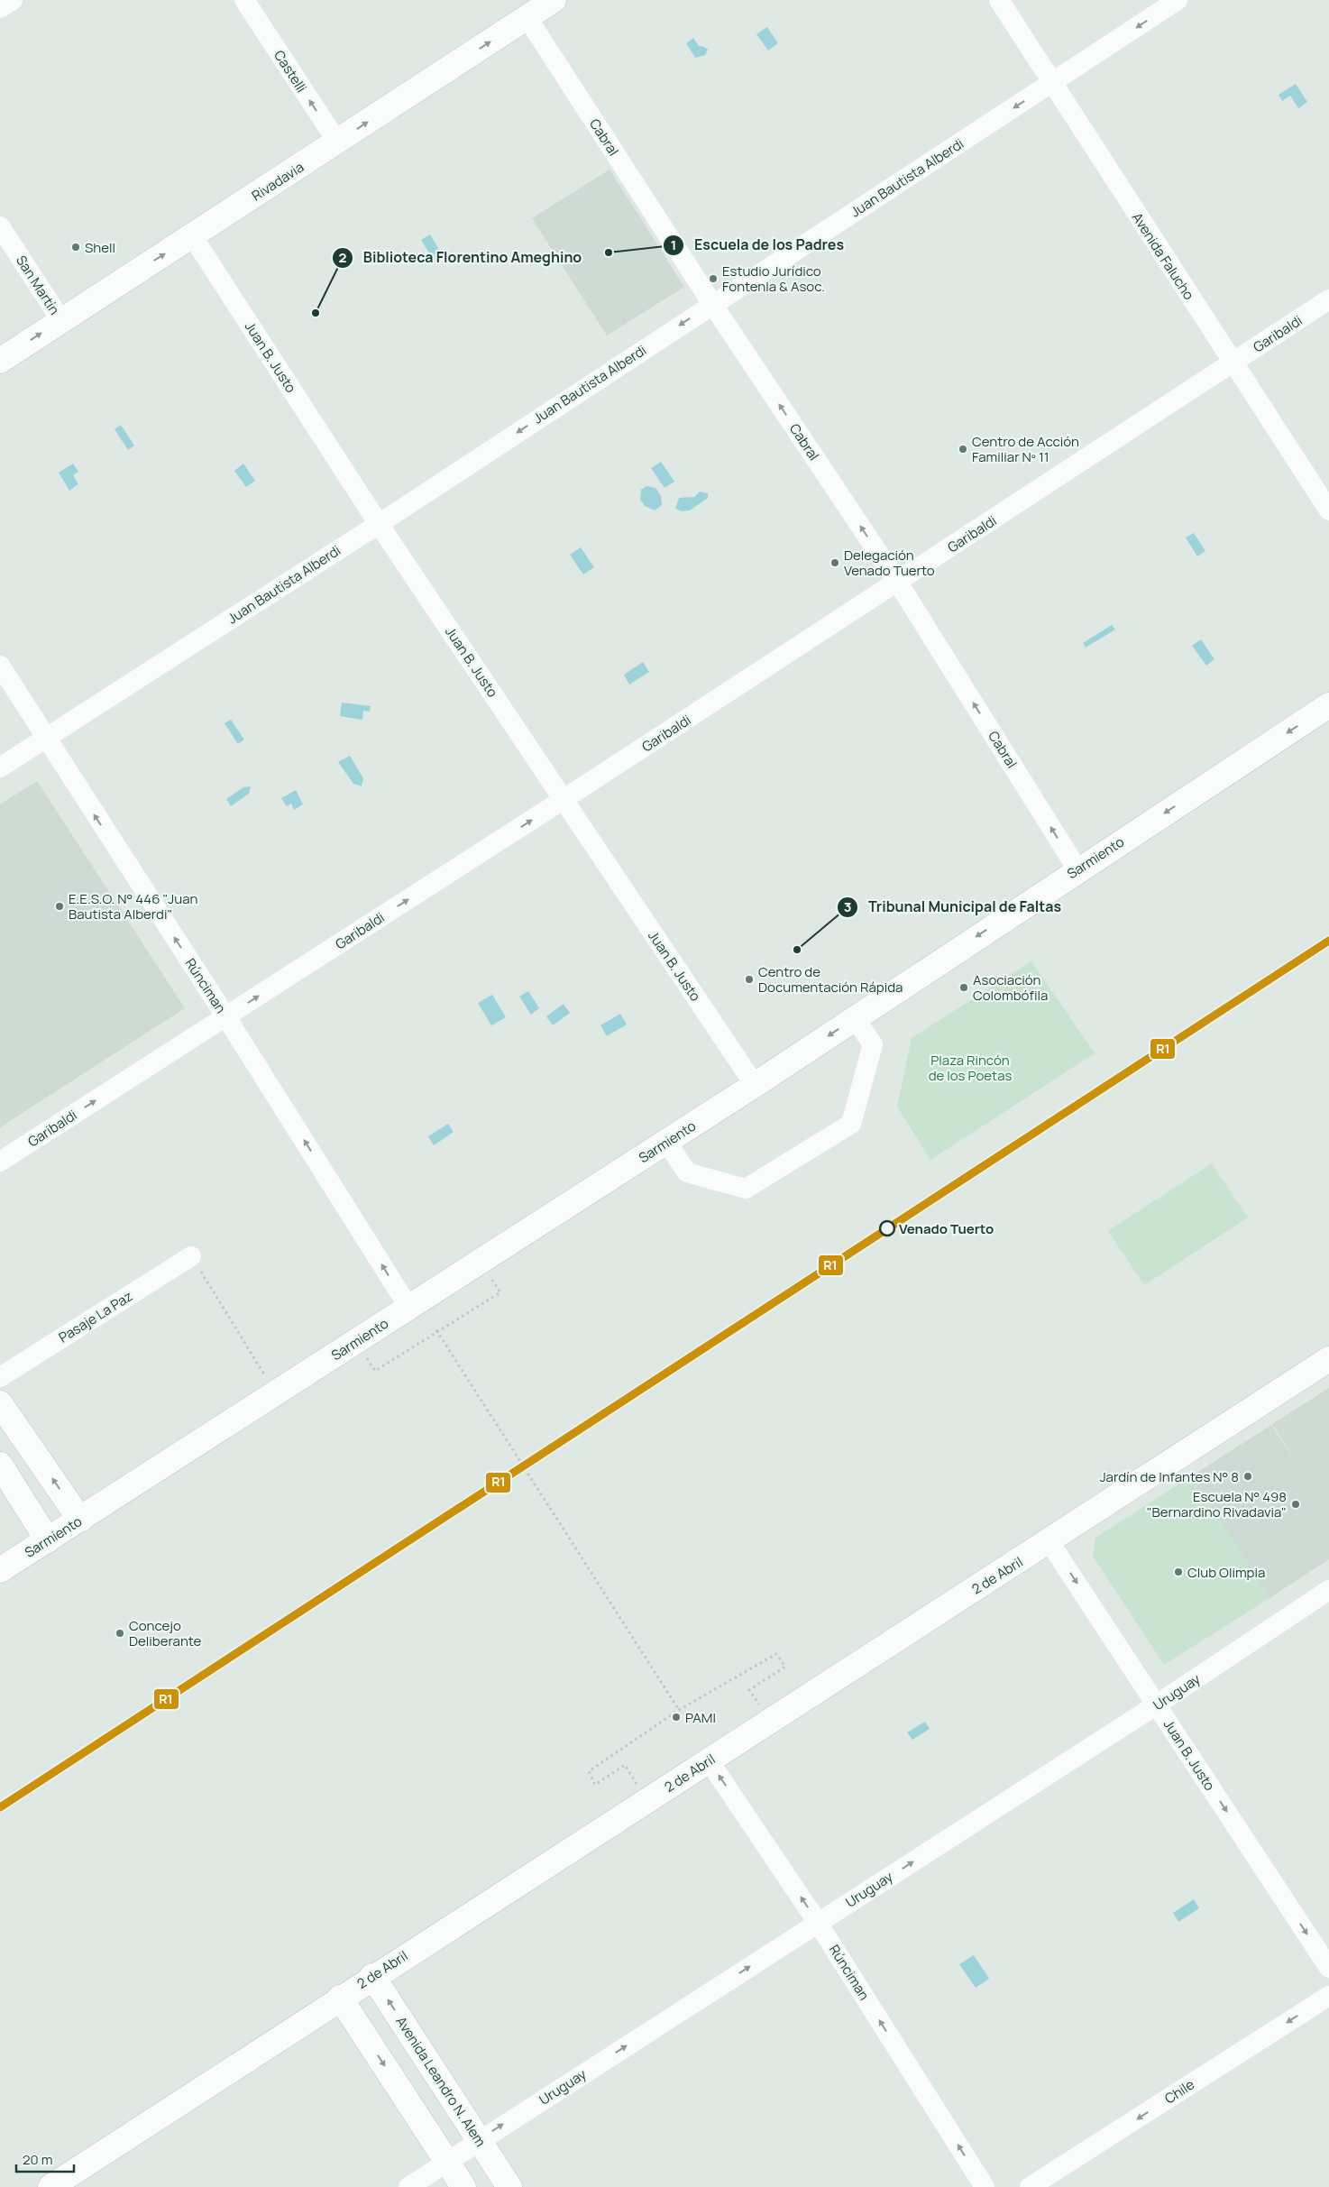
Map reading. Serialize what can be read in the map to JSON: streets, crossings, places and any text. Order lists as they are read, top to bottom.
{
  "streets": {
    "street": [
      "Castelli",
      "Cabral",
      "Juan Bautista Alberdi",
      "Rivadavia",
      "Avenida Falucho",
      "San Martín",
      "Garibaldi",
      "Juan B. Justo",
      "Sarmiento",
      "Rúnciman",
      "Pasaje La Paz",
      "2 de Abril",
      "Uruguay",
      "Avenida Leandro N. Alem",
      "Chile"
    ]
  },
  "crossings": [
    ["Castelli", "Rivadavia"],
    ["Cabral", "Juan Bautista Alberdi"],
    ["Cabral", "Rivadavia"],
    ["Cabral", "Garibaldi"],
    ["Cabral", "Sarmiento"],
    ["Juan Bautista Alberdi", "Avenida Falucho"],
    ["Juan Bautista Alberdi", "Juan B. Justo"],
    ["Juan Bautista Alberdi", "Rúnciman"],
    ["Rivadavia", "San Martín"],
    ["Rivadavia", "Juan B. Justo"],
    ["Avenida Falucho", "Garibaldi"],
    ["Garibaldi", "Juan B. Justo"],
    ["Garibaldi", "Rúnciman"],
    ["Juan B. Justo", "Sarmiento"],
    ["Juan B. Justo", "2 de Abril"],
    ["Juan B. Justo", "Uruguay"],
    ["Sarmiento", "Rúnciman"],
    ["Rúnciman", "2 de Abril"],
    ["Rúnciman", "Uruguay"],
    ["2 de Abril", "Avenida Leandro N. Alem"],
    ["Uruguay", "Avenida Leandro N. Alem"]
  ],
  "one_way": [
    "Castelli",
    "Cabral",
    "Juan Bautista Alberdi",
    "Rivadavia",
    "Garibaldi",
    "Sarmiento",
    "Rúnciman",
    "Uruguay",
    "Chile"
  ],
  "parks": ["Plaza Rincón de los Poetas"],
  "places": [
    "Shell",
    "Escuela de los Padres",
    "Estudio Jurídico Fontenla & Asoc.",
    "Biblioteca Florentino Ameghino",
    "Centro de Acción Familiar Nº 11",
    "Delegación Venado Tuerto",
    "E.E.S.O. N° 446 \"Juan Bautista Alberdi\"",
    "Tribunal Municipal de Faltas",
    "Centro de Documentación Rápida",
    "Asociación Colombófila",
    "Venado Tuerto",
    "Jardín de Infantes N° 8",
    "Escuela N° 498 \"Bernardino Rivadavia\"",
    "Club Olimpia",
    "Concejo Deliberante",
    "PAMI"
  ],
  "lines": ["transit line R1"],
  "scale_bar": "20 m"
}
